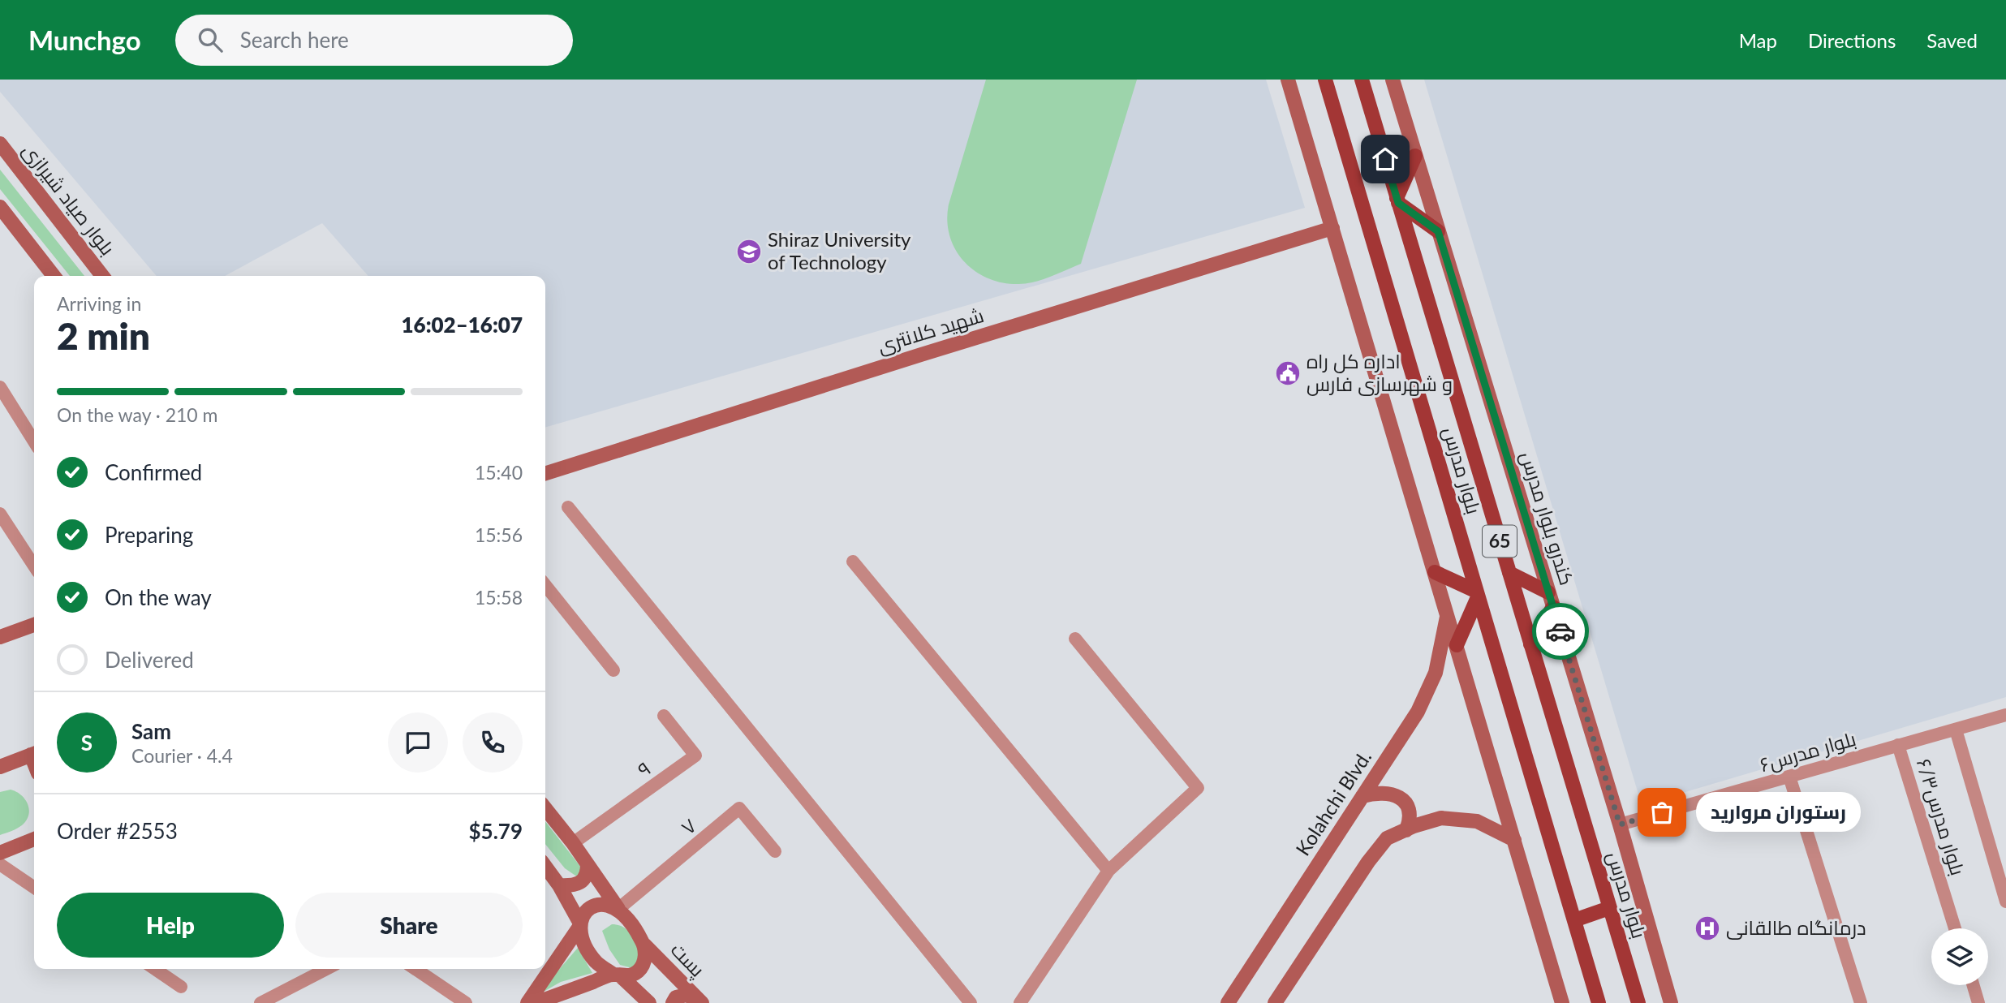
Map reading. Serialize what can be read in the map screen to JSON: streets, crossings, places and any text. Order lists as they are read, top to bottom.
{
  "streets": {
    "main road": [
      "بلوار صیاد شیرازی",
      "شهید کلانتری",
      "بلوار مدرس",
      "کندرو بلوار مدرس",
      "65",
      "Kolahchi Blvd.",
      "پست"
    ],
    "street": [
      "بلوار مدرس۶",
      "۹",
      "بلوار مدرس۶/۳",
      "۷"
    ]
  },
  "crossings": [
    ["کندرو بلوار مدرس", "بلوار مدرس۶"],
    ["بلوار مدرس۶", "بلوار مدرس۶/۳"],
    ["۷", "پست"]
  ],
  "places": {
    "school or university": ["Shiraz University of Technology"],
    "public building": ["اداره کل راه و شهرسازی فارس"],
    "other": ["رستوران مروارید"],
    "hospital": ["درمانگاه طالقانی"]
  },
  "page": {
    "header": "Munchgo",
    "search": "Search here",
    "nav": ["Map", "Directions", "Saved"],
    "heading": ["2 min", "Arriving in", "16:02–16:07"],
    "panel": [
      "Sam",
      "Courier · 4.4",
      "Order #2553",
      "$5.79"
    ],
    "bar": "On the way · 210 m",
    "list": [
      ["Confirmed", "15:40"],
      ["Preparing", "15:56"],
      ["On the way", "15:58"],
      "Delivered"
    ],
    "round": "S",
    "bubble": "رستوران مروارید",
    "buttons": ["Help", "Share"]
  }
}
